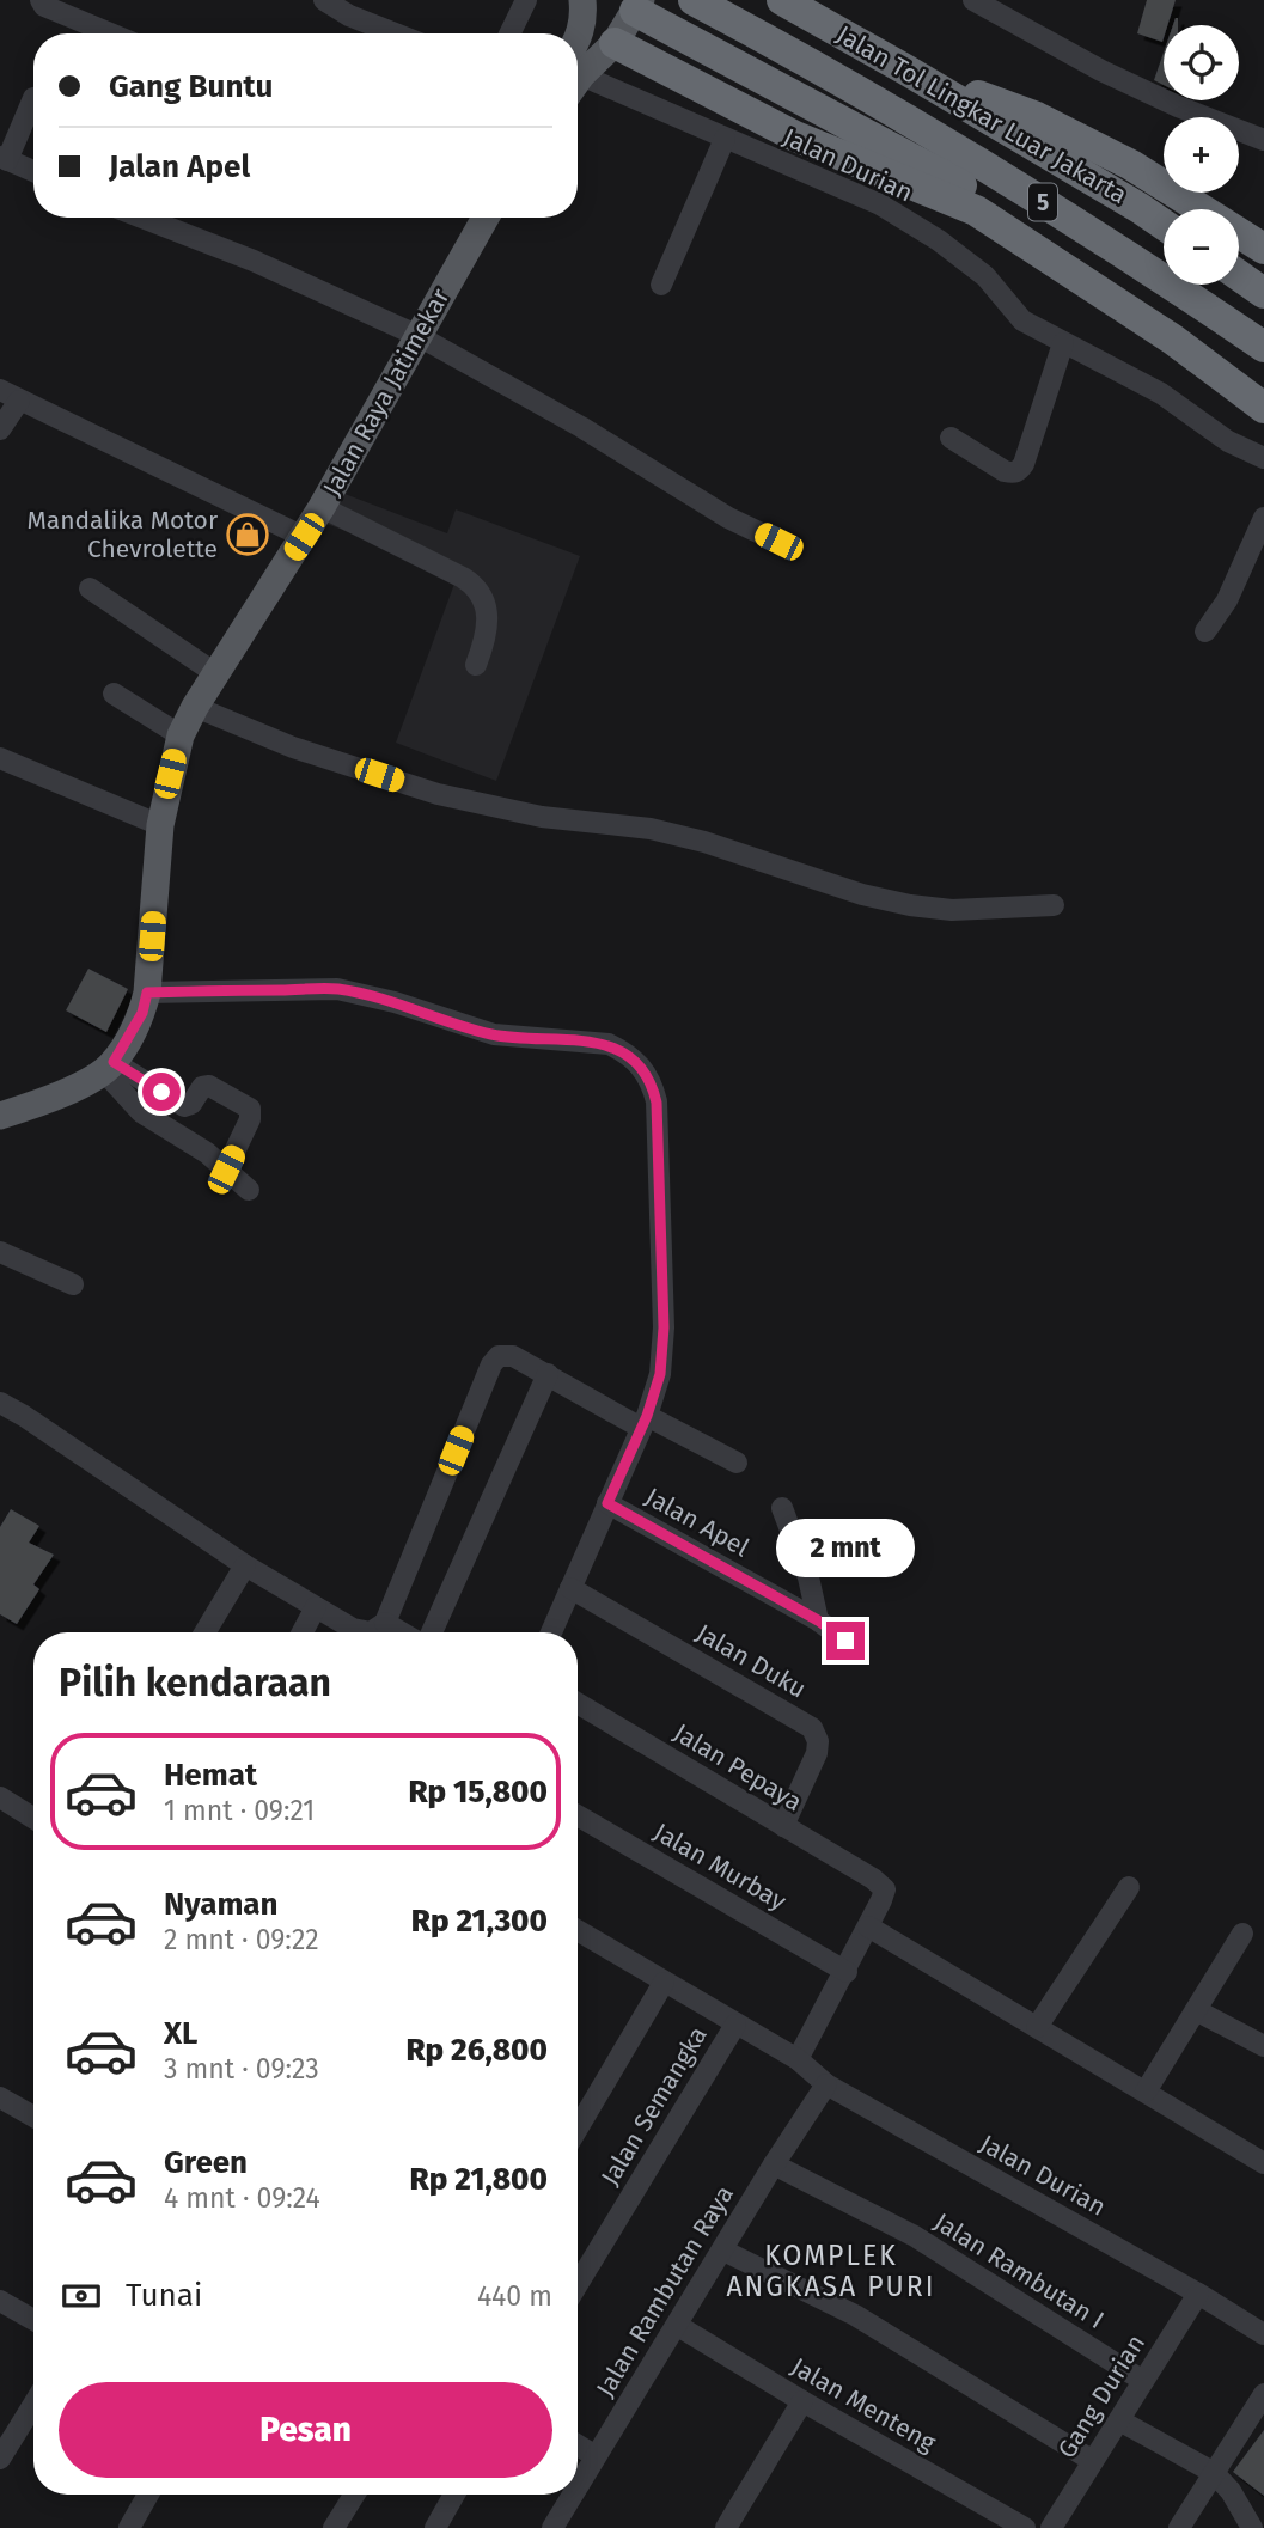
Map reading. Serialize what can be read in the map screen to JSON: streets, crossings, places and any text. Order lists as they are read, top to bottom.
{
  "streets": {
    "highway": ["Jalan Tol Lingkar Luar Jakarta", "5"],
    "main road": ["Jalan Raya Jatimekar"],
    "street": [
      "Jalan Durian",
      "Jalan Apel",
      "Jalan Duku",
      "Jalan Pepaya",
      "Jalan Murbay",
      "Jalan Semangka",
      "Jalan Rambutan I",
      "Jalan Rambutan Raya",
      "Gang Durian",
      "Jalan Menteng"
    ]
  },
  "crossings": [
    ["Jalan Durian", "Jalan Semangka"],
    ["Jalan Durian", "Jalan Rambutan Raya"],
    ["Jalan Durian", "Gang Durian"],
    ["Jalan Duku", "Jalan Pepaya"],
    ["Jalan Rambutan I", "Jalan Rambutan Raya"],
    ["Jalan Rambutan I", "Gang Durian"],
    ["Jalan Rambutan Raya", "Jalan Menteng"]
  ],
  "districts": ["KOMPLEK ANGKASA PURI"],
  "places": {
    "shop": ["Mandalika Motor Chevrolette"]
  },
  "page": {
    "map_buttons": ["+", "−"],
    "banner": ["Gang Buntu", "Jalan Apel"],
    "bubble": "2 mnt",
    "heading": "Pilih kendaraan",
    "list": [
      {
        "name": "Hemat",
        "note": "1 mnt · 09:21",
        "value": "Rp 15,800"
      },
      {
        "name": "Nyaman",
        "note": "2 mnt · 09:22",
        "value": "Rp 21,300"
      },
      {
        "name": "XL",
        "note": "3 mnt · 09:23",
        "value": "Rp 26,800"
      },
      {
        "name": "Green",
        "note": "4 mnt · 09:24",
        "value": "Rp 21,800"
      }
    ],
    "pay": ["Tunai", "440 m"],
    "buttons": "Pesan"
  }
}
